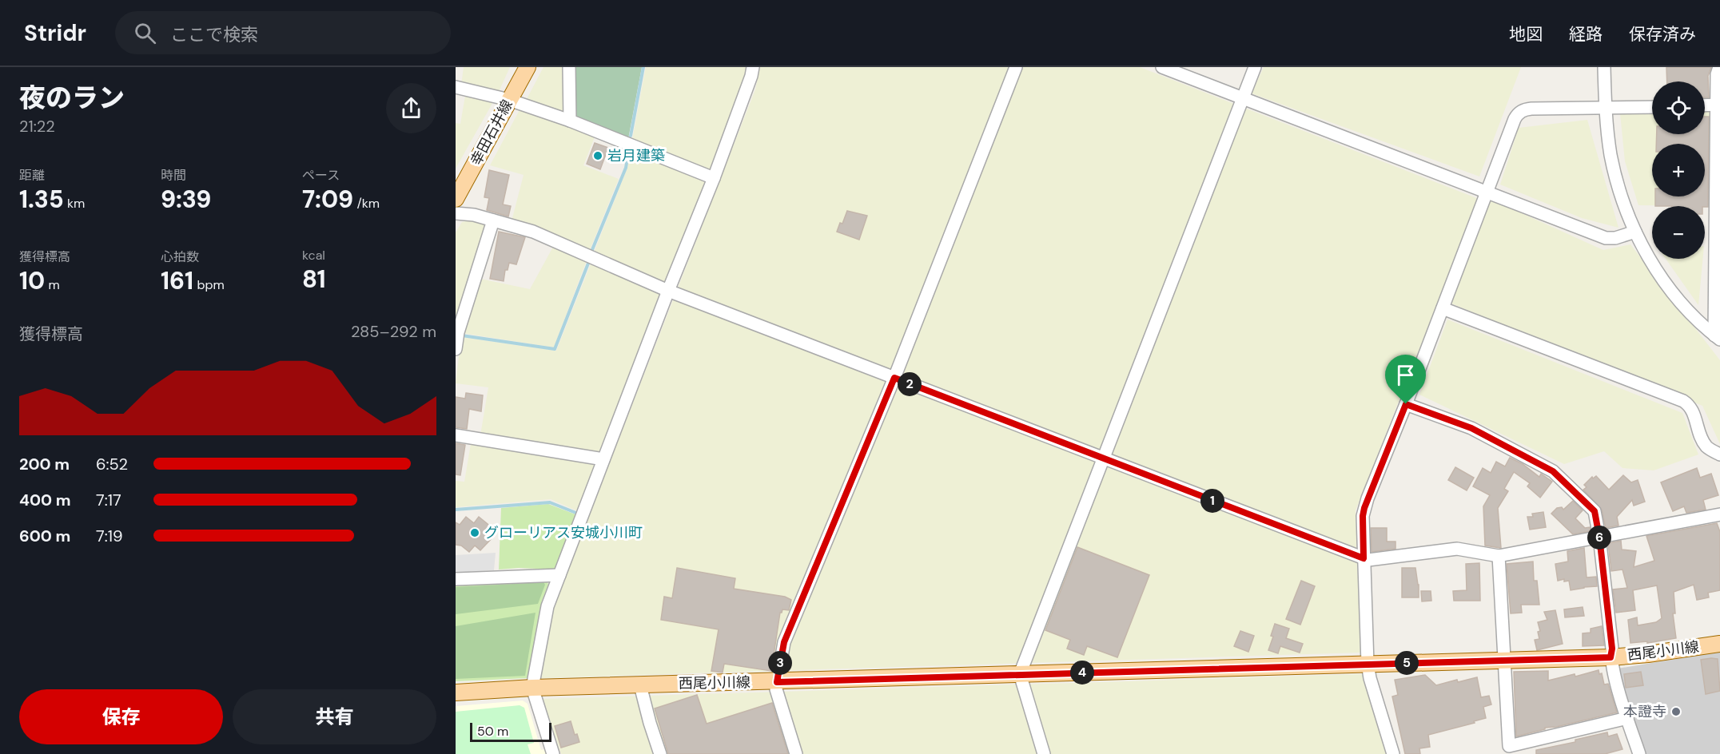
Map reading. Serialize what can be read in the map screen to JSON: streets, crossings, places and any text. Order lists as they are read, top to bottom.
{
  "streets": {
    "main road": ["幸田石井線", "西尾小川線"]
  },
  "places": ["岩月建築", "グローリアス安城小川町", "本證寺"],
  "scale_bar": "50 m",
  "page": {
    "header": "Stridr",
    "search": "ここで検索",
    "nav": ["地図", "経路", "保存済み"],
    "heading": ["夜のラン", "21:22"],
    "map_buttons": ["+", "−"],
    "stats": [
      ["距離", "1.35 km"],
      ["時間", "9:39"],
      ["ペース", "7:09 /km"],
      ["獲得標高", "10 m"],
      ["心拍数", "161 bpm"],
      ["kcal", "81"]
    ],
    "chart": ["獲得標高", "285–292 m"],
    "pins": [
      "2",
      "1",
      "6",
      "3",
      "5",
      "4"
    ],
    "list": [
      {
        "name": "200 m",
        "note": "6:52"
      },
      {
        "name": "400 m",
        "note": "7:17"
      },
      {
        "name": "600 m",
        "note": "7:19"
      }
    ],
    "buttons": ["保存", "共有"],
    "scale": "50 m"
  }
}
